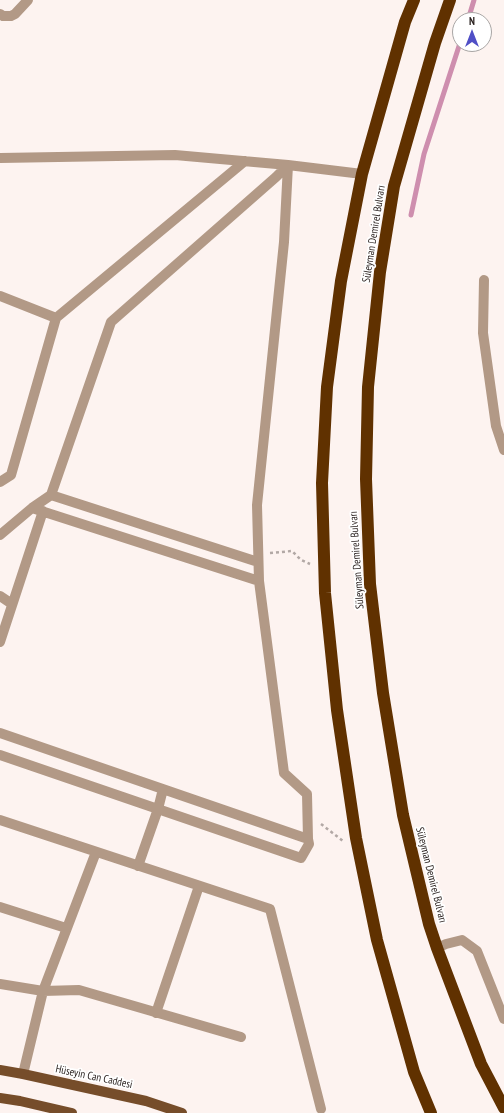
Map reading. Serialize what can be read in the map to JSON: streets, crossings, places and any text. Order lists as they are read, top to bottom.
{
  "streets": {
    "highway": ["Süleyman Demirel Bulvarı"],
    "main road": ["Hüseyin Can Caddesi"]
  },
  "north": "top"
}
